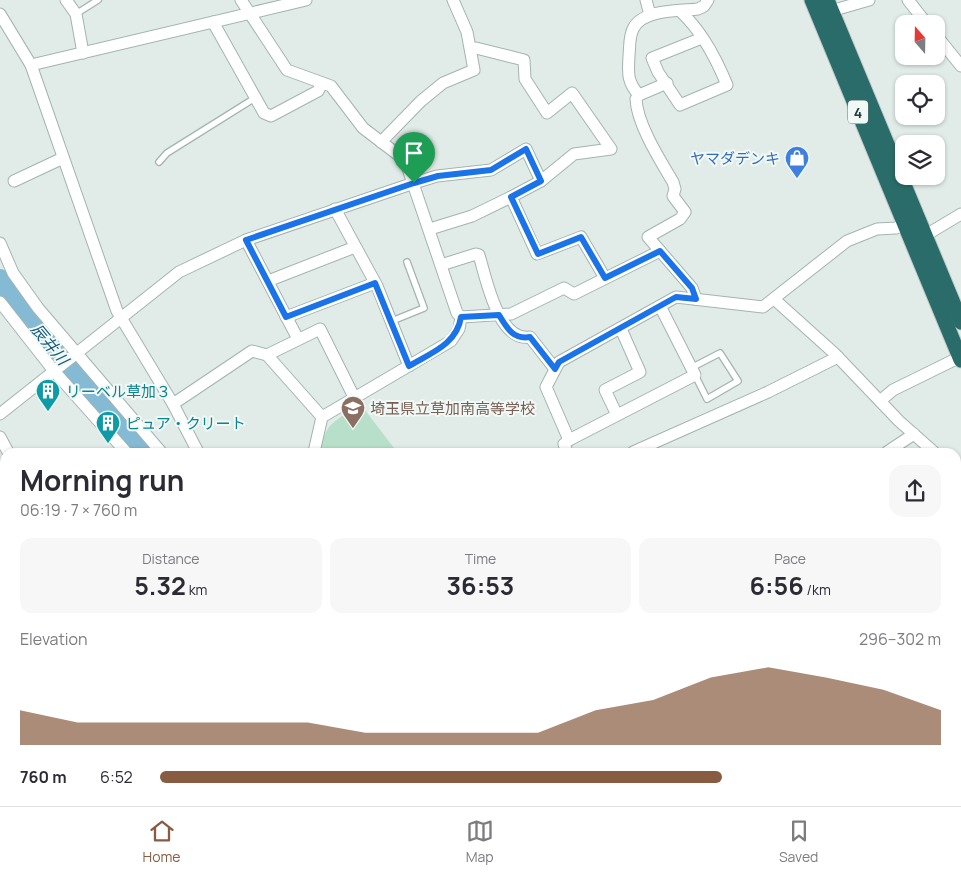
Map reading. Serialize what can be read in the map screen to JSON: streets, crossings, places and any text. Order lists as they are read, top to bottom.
{
  "streets": {
    "highway": ["4"]
  },
  "water": ["辰井川"],
  "places": {
    "shop": ["ヤマダデンキ"],
    "building": ["リーベル草加３", "ピュア・クリート"],
    "school or university": ["埼玉県立草加南高等学校"]
  },
  "north": "top",
  "page": {
    "heading": ["Morning run", "06:19 · 7 × 760 m"],
    "stats": [
      ["Distance", "5.32 km"],
      ["Time", "36:53"],
      ["Pace", "6:56 /km"]
    ],
    "chart": ["Elevation", "296–302 m"],
    "list": [
      {
        "name": "760 m",
        "note": "6:52"
      }
    ],
    "tabs": ["Home", "Map", "Saved"]
  }
}
